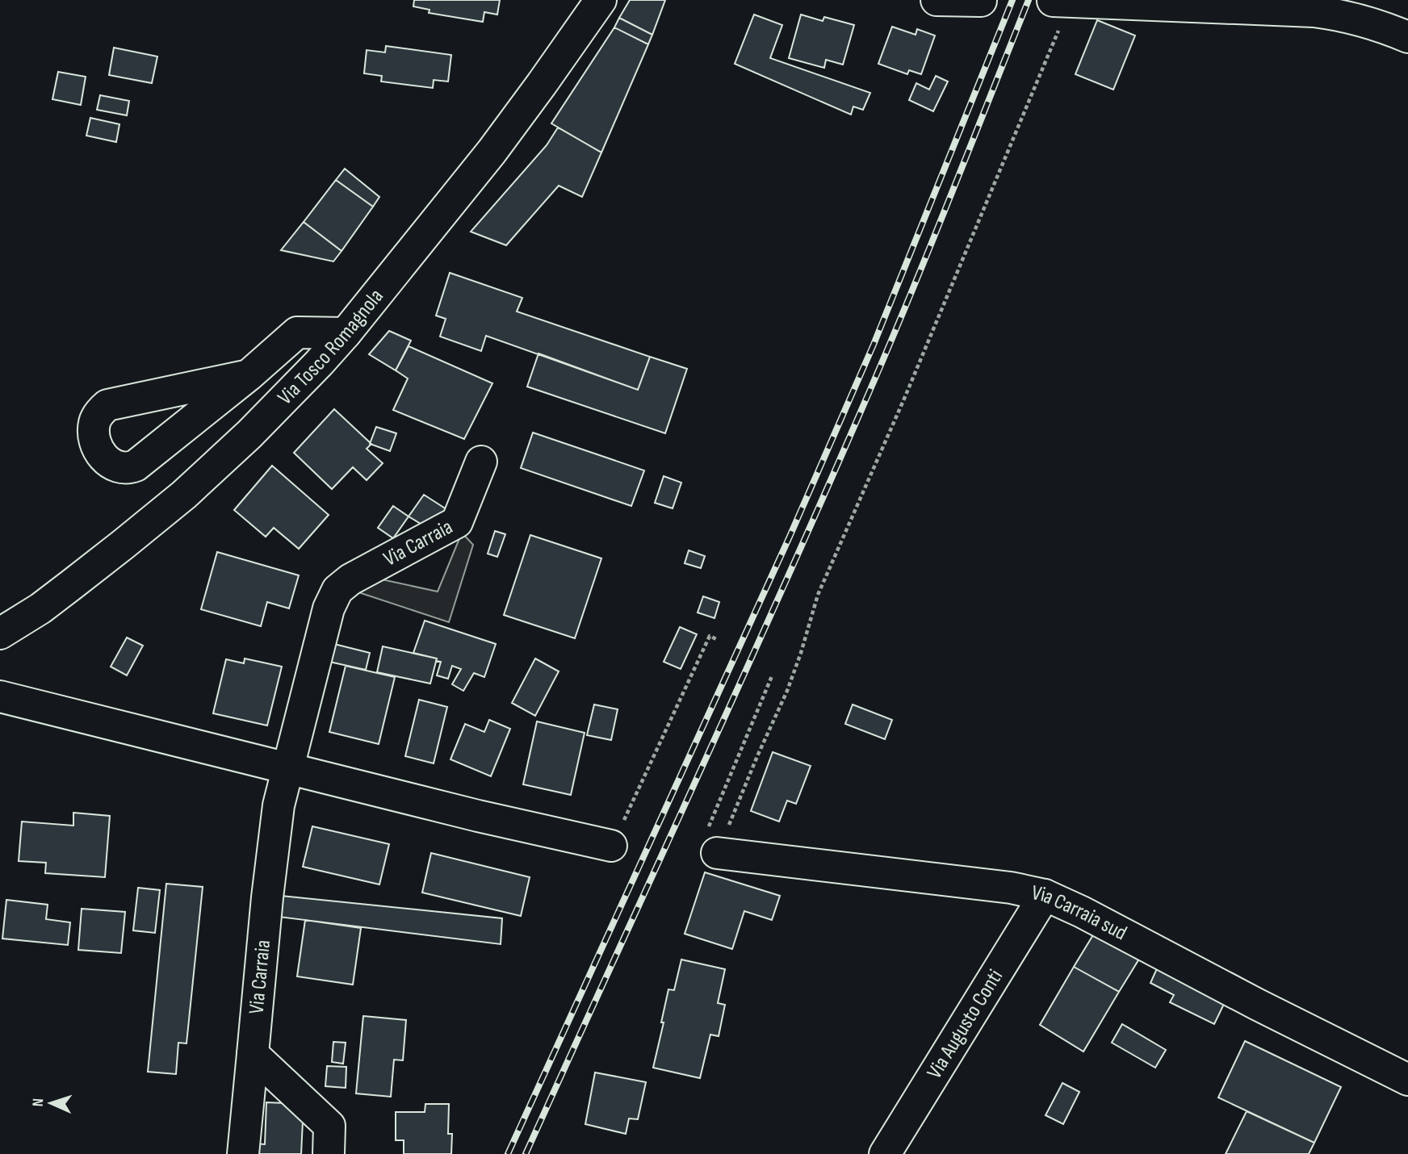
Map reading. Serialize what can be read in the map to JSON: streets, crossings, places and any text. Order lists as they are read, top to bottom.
{
  "streets": {
    "street": [
      "Via Tosco Romagnola",
      "Via Carraia",
      "Via Carraia sud",
      "Via Augusto Conti"
    ]
  },
  "crossings": [
    ["Via Carraia sud", "Via Augusto Conti"]
  ],
  "north": "left"
}
